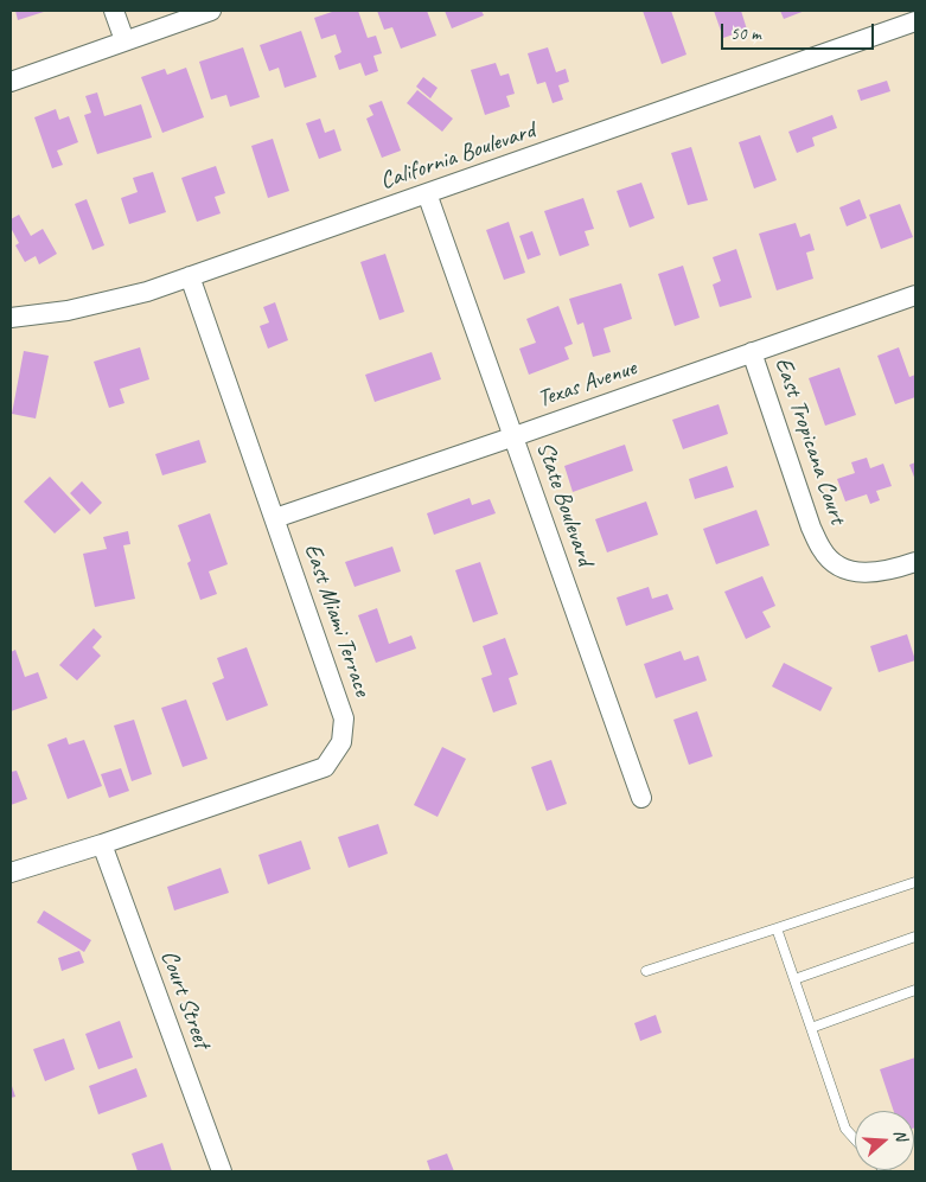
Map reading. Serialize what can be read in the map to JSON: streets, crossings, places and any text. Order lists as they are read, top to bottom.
{
  "streets": {
    "street": [
      "California Boulevard",
      "Texas Avenue",
      "East Tropicana Court",
      "State Boulevard",
      "East Miami Terrace",
      "Court Street"
    ]
  },
  "crossings": [
    ["California Boulevard", "State Boulevard"],
    ["California Boulevard", "East Miami Terrace"],
    ["Texas Avenue", "East Tropicana Court"],
    ["Texas Avenue", "State Boulevard"],
    ["Texas Avenue", "East Miami Terrace"],
    ["East Miami Terrace", "Court Street"]
  ],
  "scale_bar": "50 m",
  "north": "right"
}
